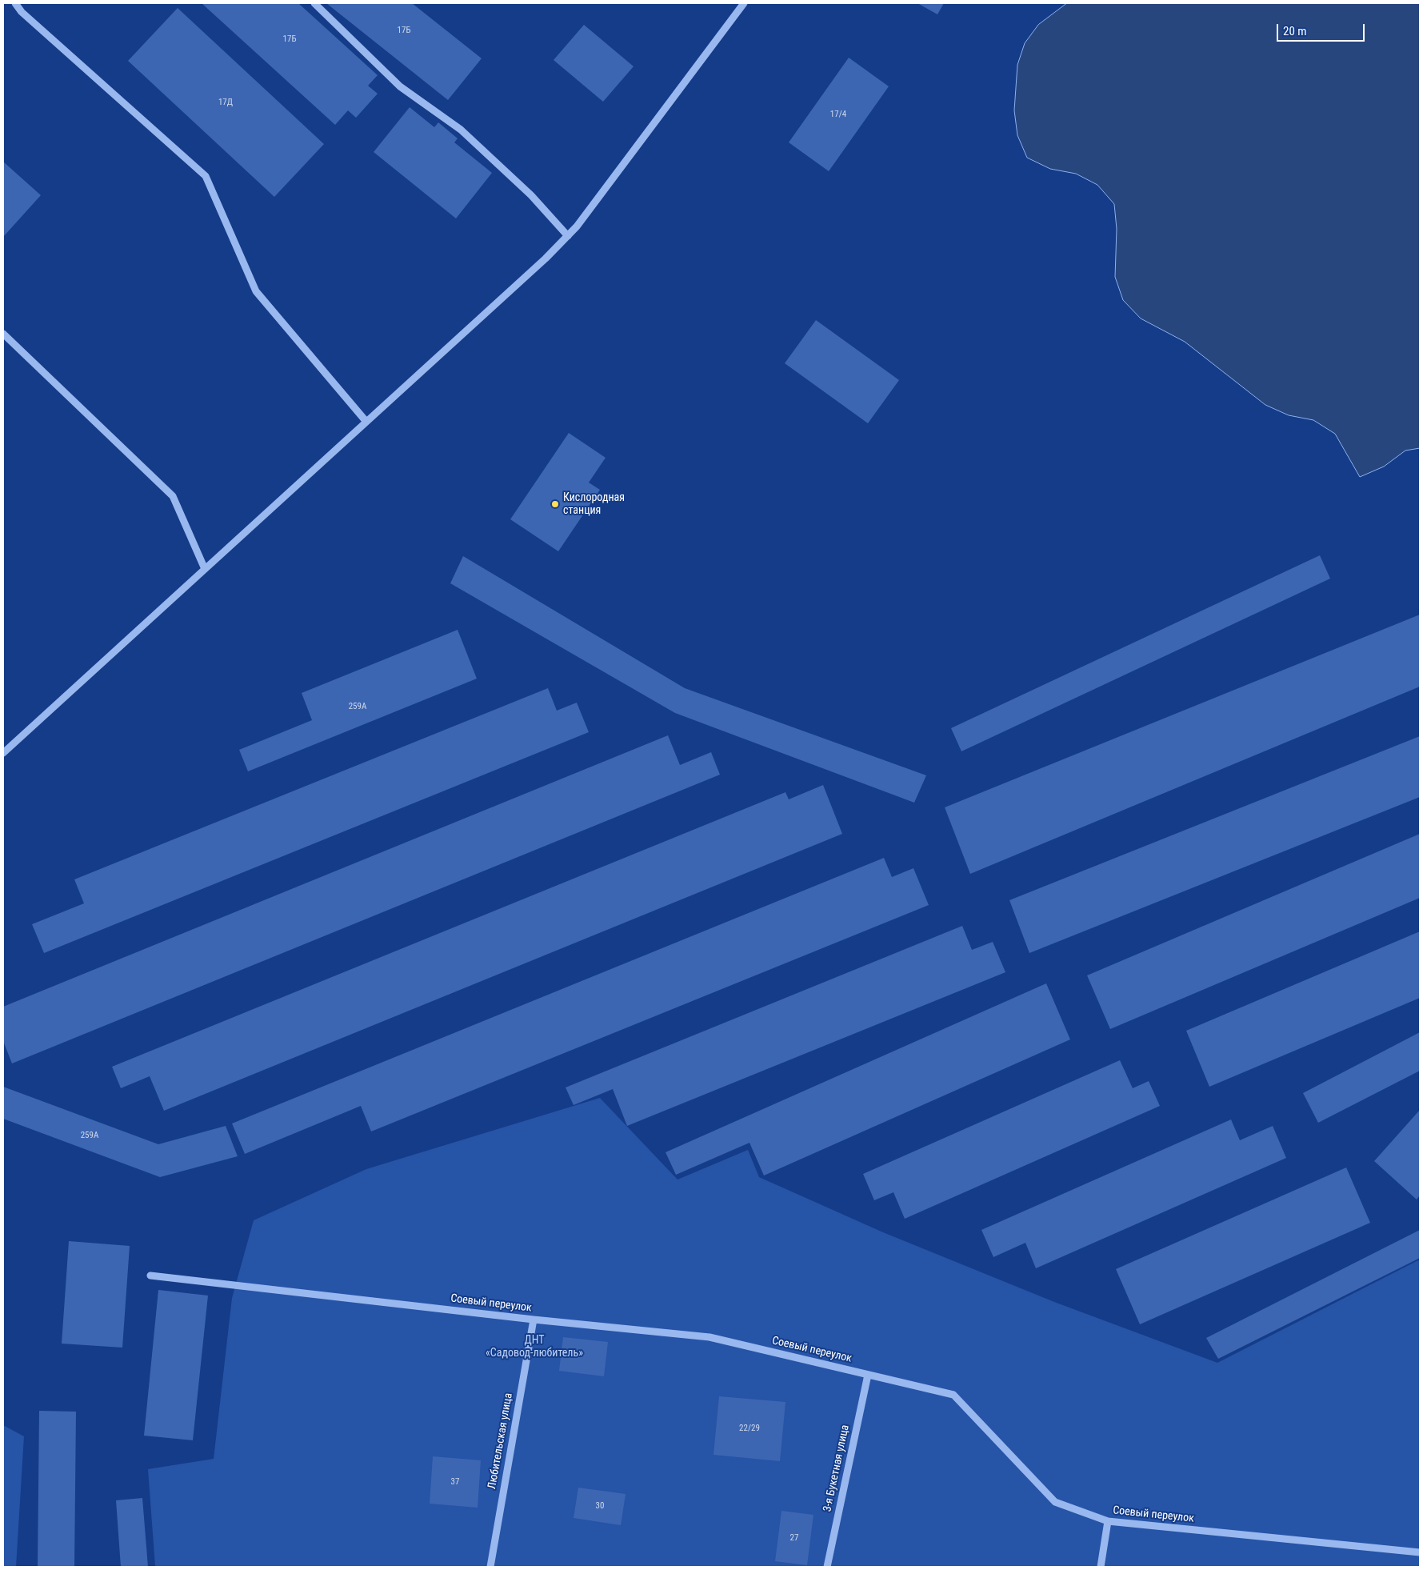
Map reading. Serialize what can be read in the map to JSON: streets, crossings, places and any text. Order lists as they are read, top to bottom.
{
  "streets": {
    "street": ["Соевый переулок", "Любительская улица", "3-я Букетная улица"]
  },
  "crossings": [
    ["Соевый переулок", "Любительская улица"],
    ["Соевый переулок", "3-я Букетная улица"]
  ],
  "parks": ["ДНТ «Садовод-любитель»"],
  "places": ["Кислородная станция"],
  "house_numbers": [
    "17Б",
    "17Б",
    "17Д",
    "17/4",
    "259А",
    "259А",
    "22/29",
    "37",
    "30",
    "27"
  ],
  "scale_bar": "20 m"
}
